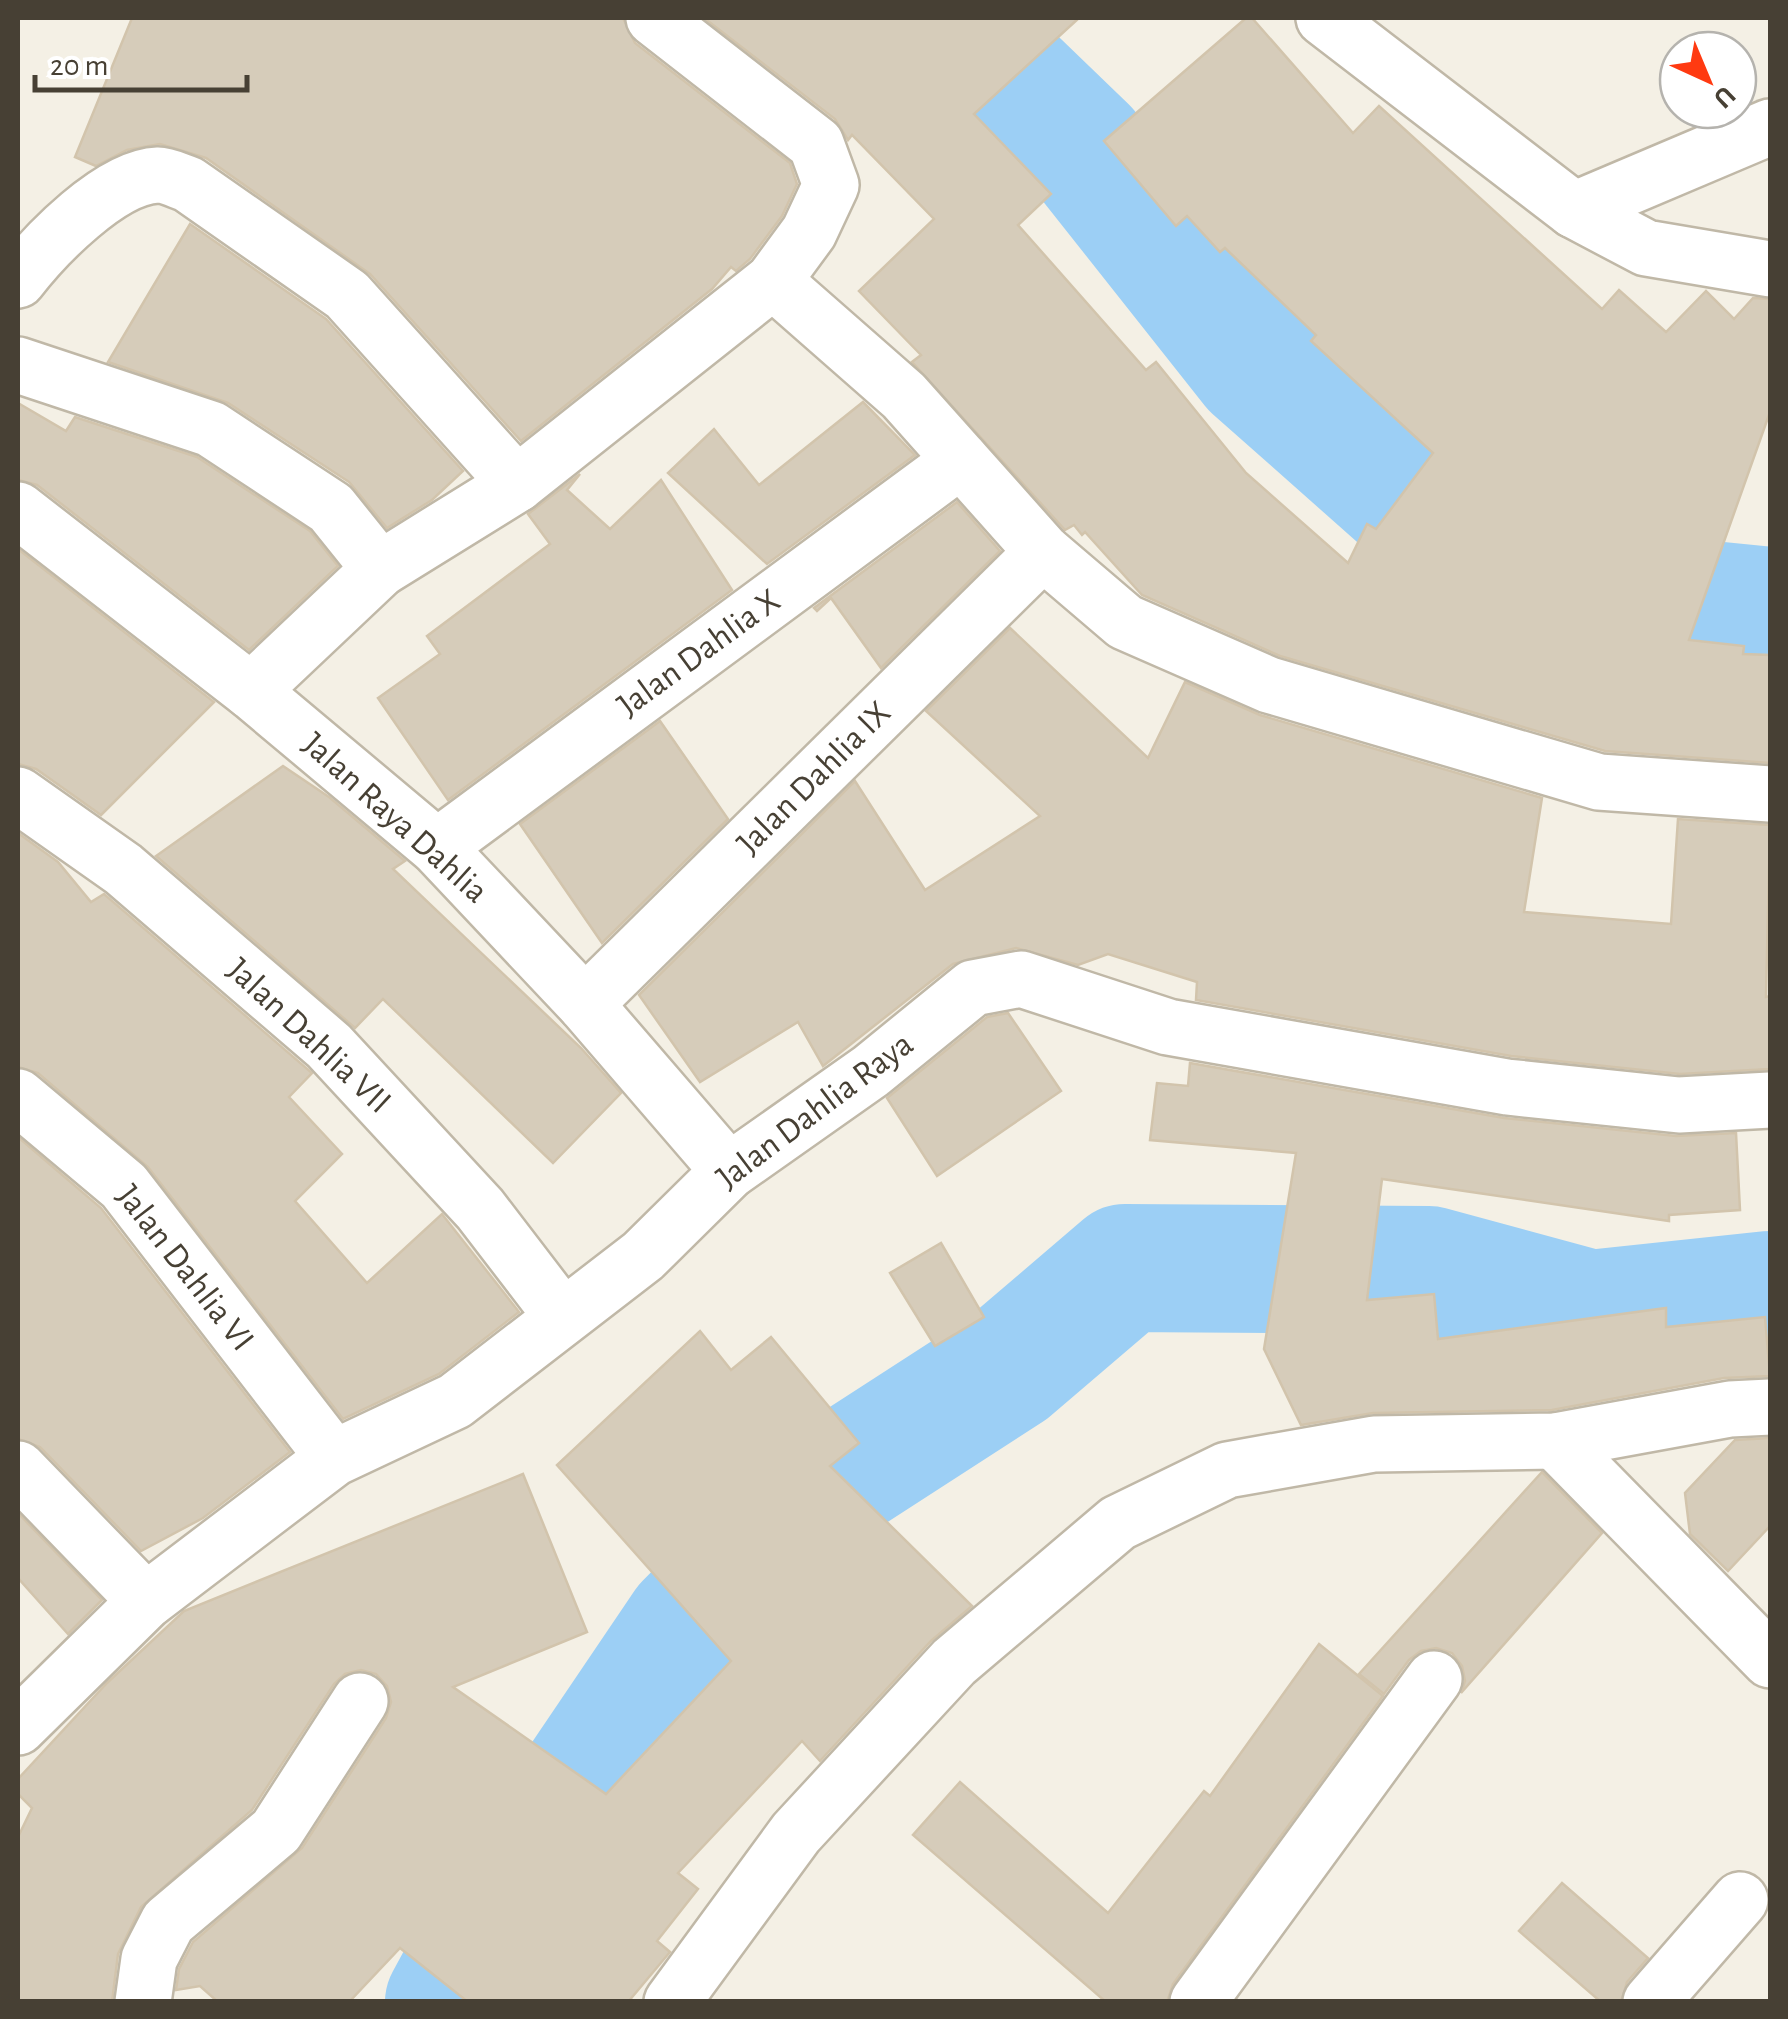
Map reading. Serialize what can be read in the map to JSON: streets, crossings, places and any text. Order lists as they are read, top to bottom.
{
  "streets": {
    "street": [
      "Jalan Dahlia X",
      "Jalan Dahlia IX",
      "Jalan Raya Dahlia",
      "Jalan Dahlia VII",
      "Jalan Dahlia Raya",
      "Jalan Dahlia VI"
    ]
  },
  "crossings": [
    ["Jalan Dahlia X", "Jalan Raya Dahlia"],
    ["Jalan Dahlia IX", "Jalan Raya Dahlia"],
    ["Jalan Raya Dahlia", "Jalan Dahlia Raya"],
    ["Jalan Dahlia VII", "Jalan Dahlia Raya"],
    ["Jalan Dahlia Raya", "Jalan Dahlia VI"]
  ],
  "scale_bar": "20 m",
  "north": "bottom right"
}
